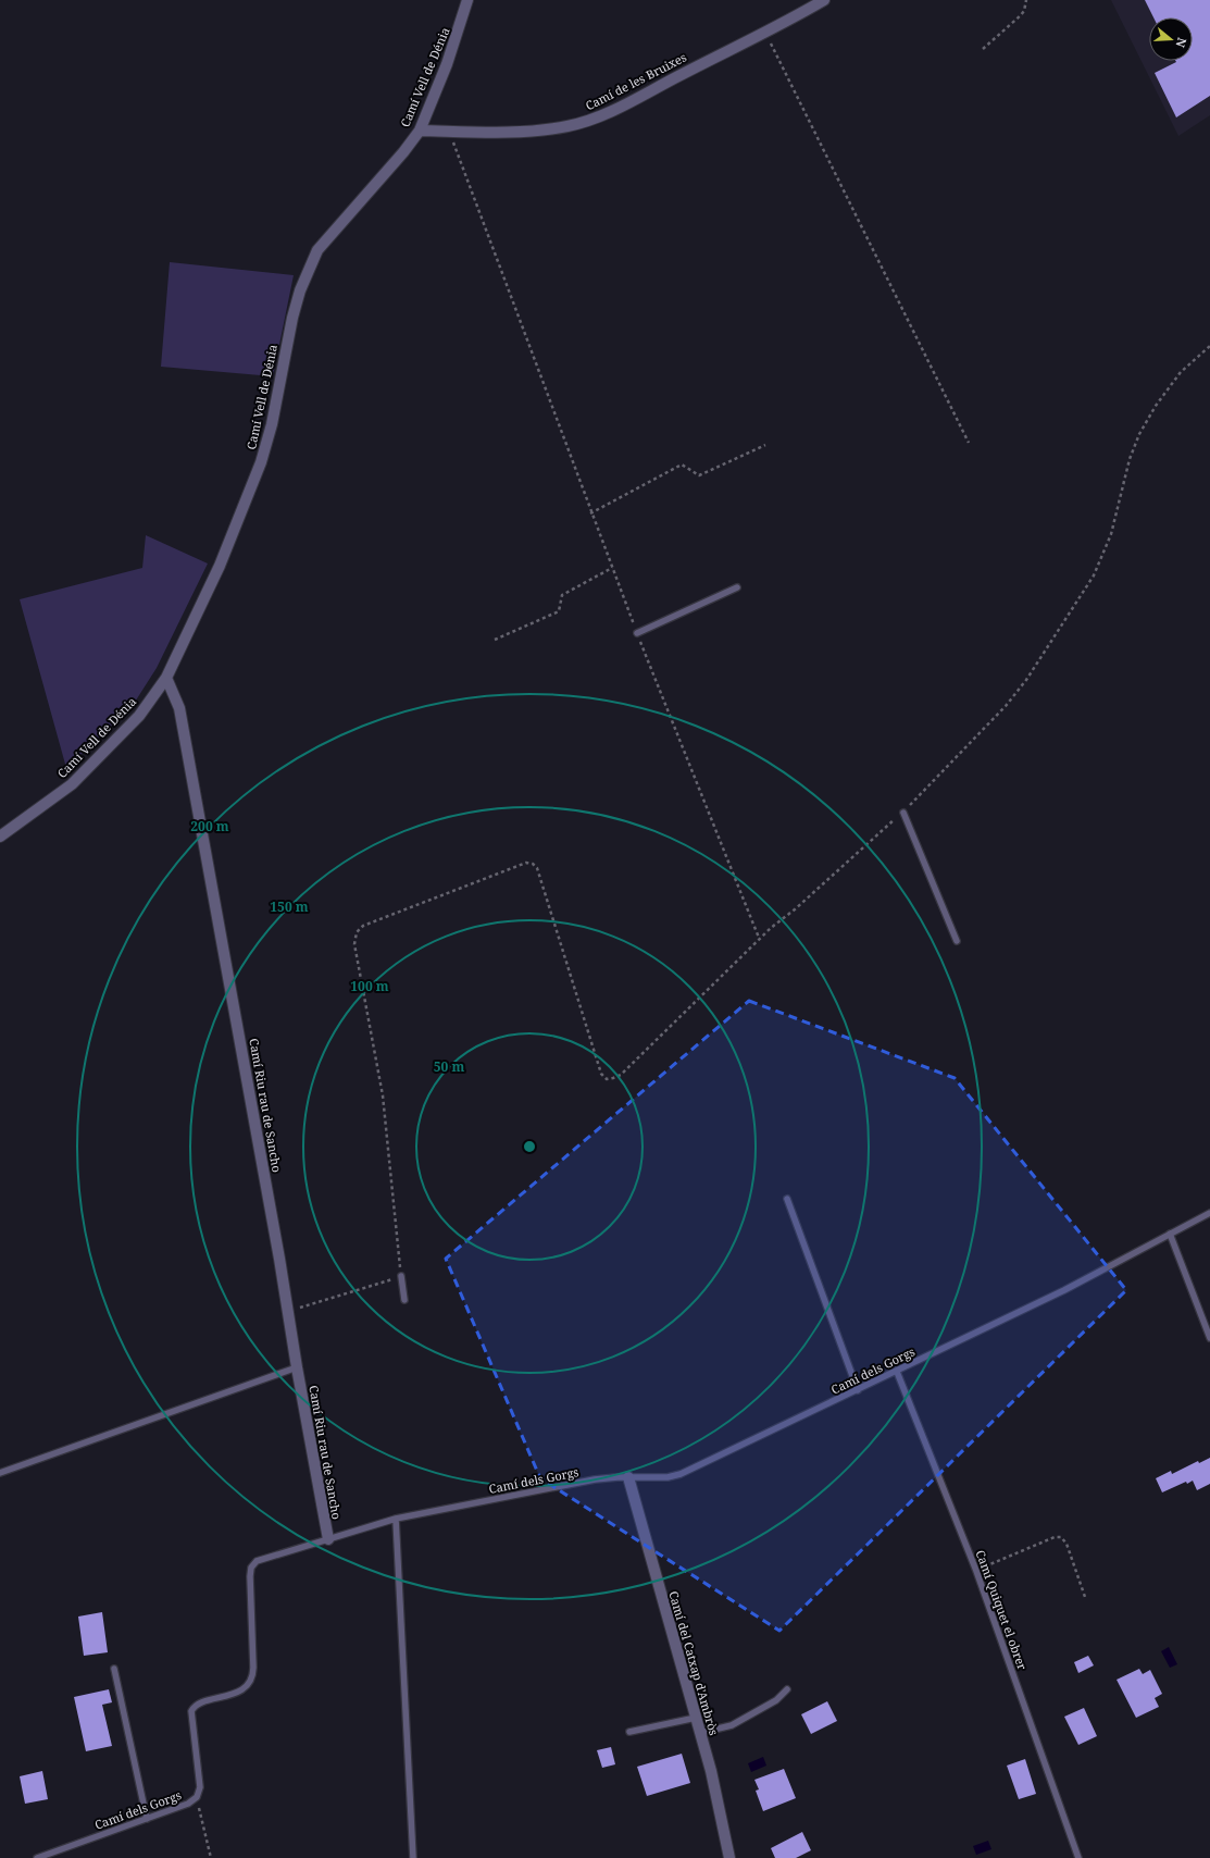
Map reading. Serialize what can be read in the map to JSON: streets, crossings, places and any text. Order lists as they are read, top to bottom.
{
  "streets": {
    "street": [
      "Camí Vell de Dénia",
      "Camí de les Bruixes",
      "Camí Riu rau de Sancho",
      "Camí del Catxap d'Ambròs"
    ],
    "lane": ["Camí dels Gorgs", "Camí Quiquet el obrer"]
  },
  "crossings": [
    ["Camí Vell de Dénia", "Camí de les Bruixes"],
    ["Camí Vell de Dénia", "Camí Riu rau de Sancho"],
    ["Camí Riu rau de Sancho", "Camí dels Gorgs"],
    ["Camí dels Gorgs", "Camí Quiquet el obrer"],
    ["Camí dels Gorgs", "Camí del Catxap d'Ambròs"]
  ],
  "north": "right",
  "rings": [
    "200 m",
    "150 m",
    "100 m",
    "50 m"
  ]
}
